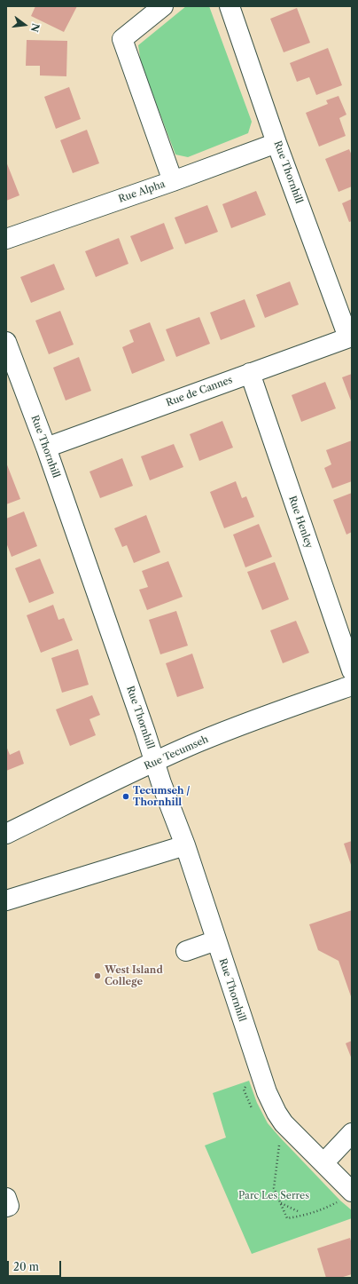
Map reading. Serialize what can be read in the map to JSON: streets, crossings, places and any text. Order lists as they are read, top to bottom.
{
  "streets": {
    "street": [
      "Rue Thornhill",
      "Rue Alpha",
      "Rue de Cannes",
      "Rue Henley",
      "Rue Tecumseh"
    ]
  },
  "crossings": [
    ["Rue Thornhill", "Rue Alpha"],
    ["Rue Thornhill", "Rue de Cannes"],
    ["Rue Thornhill", "Rue Tecumseh"],
    ["Rue de Cannes", "Rue Henley"]
  ],
  "parks": ["Parc Les Serres"],
  "places": ["Tecumseh / Thornhill", "West Island College"],
  "scale_bar": "20 m",
  "north": "right"
}
